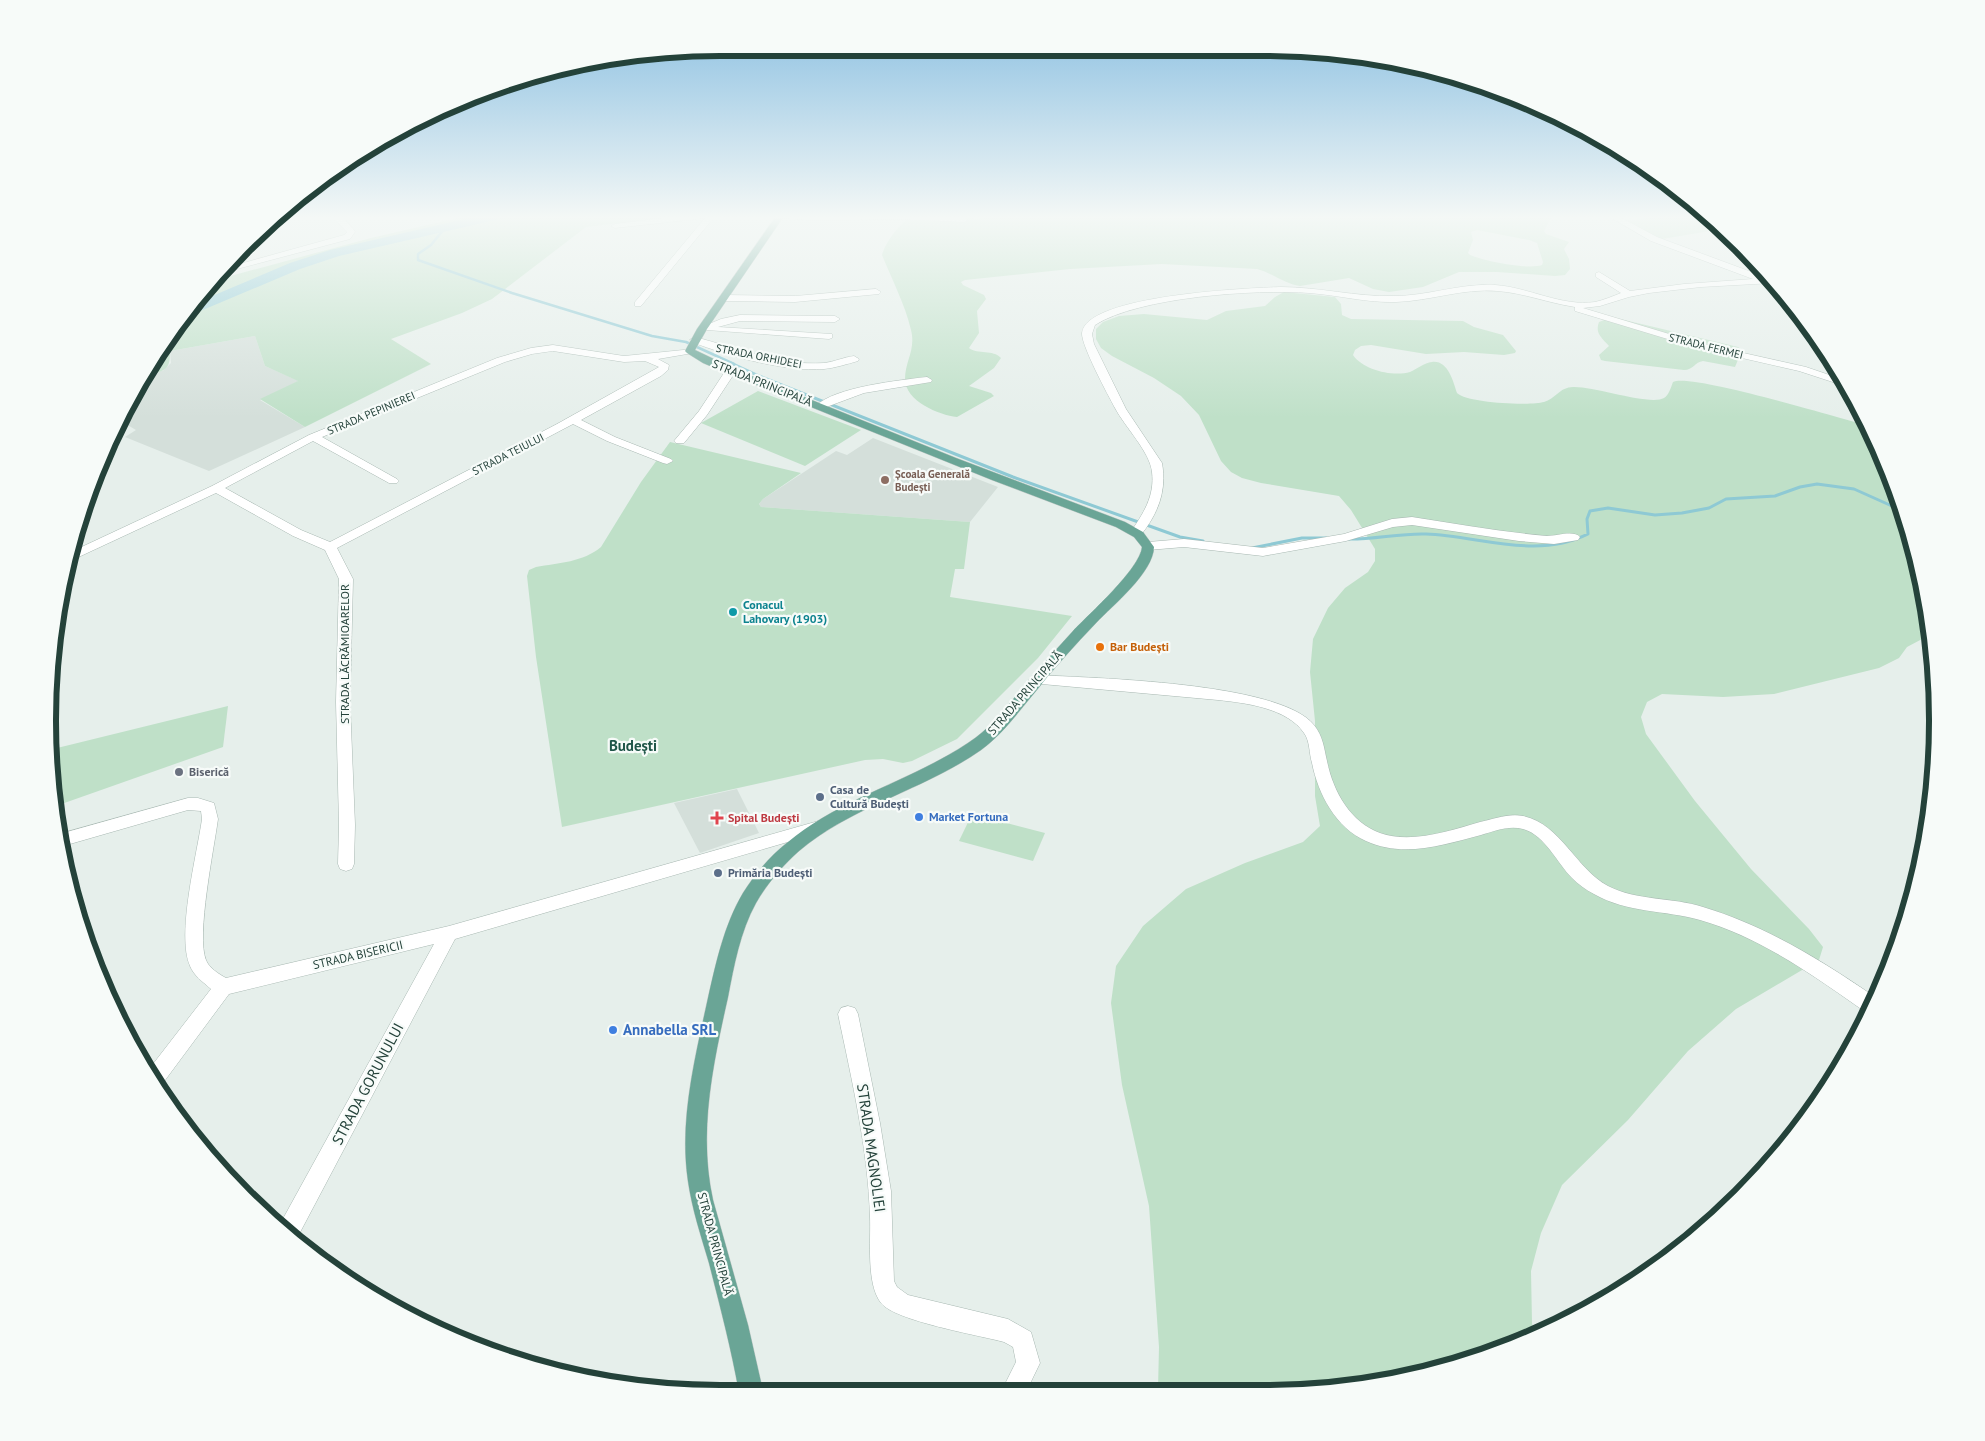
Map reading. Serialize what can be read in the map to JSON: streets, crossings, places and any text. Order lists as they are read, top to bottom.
{
  "streets": {
    "main road": ["STRADA PRINCIPALĂ"],
    "street": [
      "STRADA FERMEI",
      "STRADA ORHIDEEI",
      "STRADA PEPINIEREI",
      "STRADA TEIULUI",
      "STRADA LĂCRĂMIOARELOR",
      "STRADA BISERICII",
      "STRADA GORUNULUI",
      "STRADA MAGNOLIEI"
    ]
  },
  "crossings": [
    ["STRADA ORHIDEEI", "STRADA PRINCIPALĂ"],
    ["STRADA ORHIDEEI", "STRADA PEPINIEREI"],
    ["STRADA PRINCIPALĂ", "STRADA PEPINIEREI"],
    ["STRADA PRINCIPALĂ", "STRADA BISERICII"],
    ["STRADA PEPINIEREI", "STRADA TEIULUI"],
    ["STRADA TEIULUI", "STRADA LĂCRĂMIOARELOR"],
    ["STRADA BISERICII", "STRADA GORUNULUI"]
  ],
  "districts": ["Budești"],
  "places": {
    "other": [
      "Școala Generală Budești",
      "Conacul Lahovary (1903)",
      "Bar Budești",
      "Biserică",
      "Casa de Cultură Budești",
      "Market Fortuna",
      "Primăria Budești",
      "Annabella SRL"
    ],
    "health": ["Spital Budești"]
  }
}
